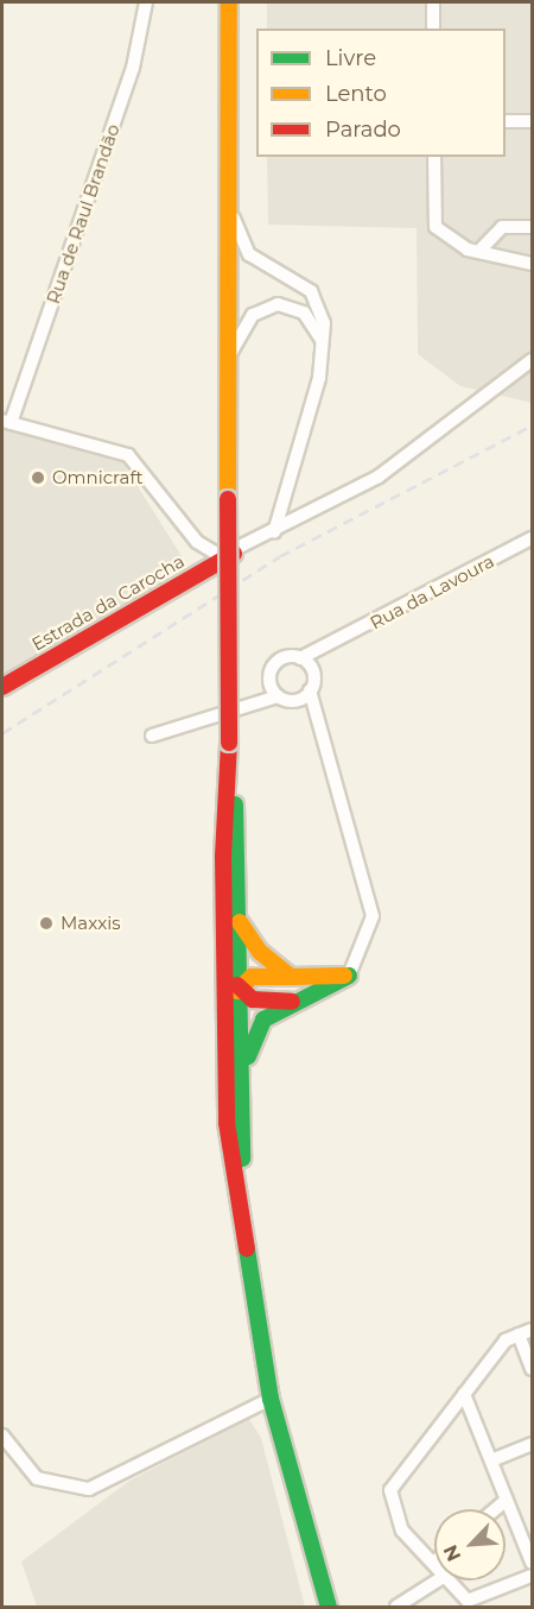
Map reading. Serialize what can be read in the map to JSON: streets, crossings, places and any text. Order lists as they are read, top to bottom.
{
  "streets": {
    "main road": ["Estrada da Carocha"],
    "street": ["Rua de Raul Brandão", "Rua da Lavoura"]
  },
  "places": ["Omnicraft", "Maxxis"],
  "legend": ["Livre", "Lento", "Parado"],
  "north": "bottom left"
}
